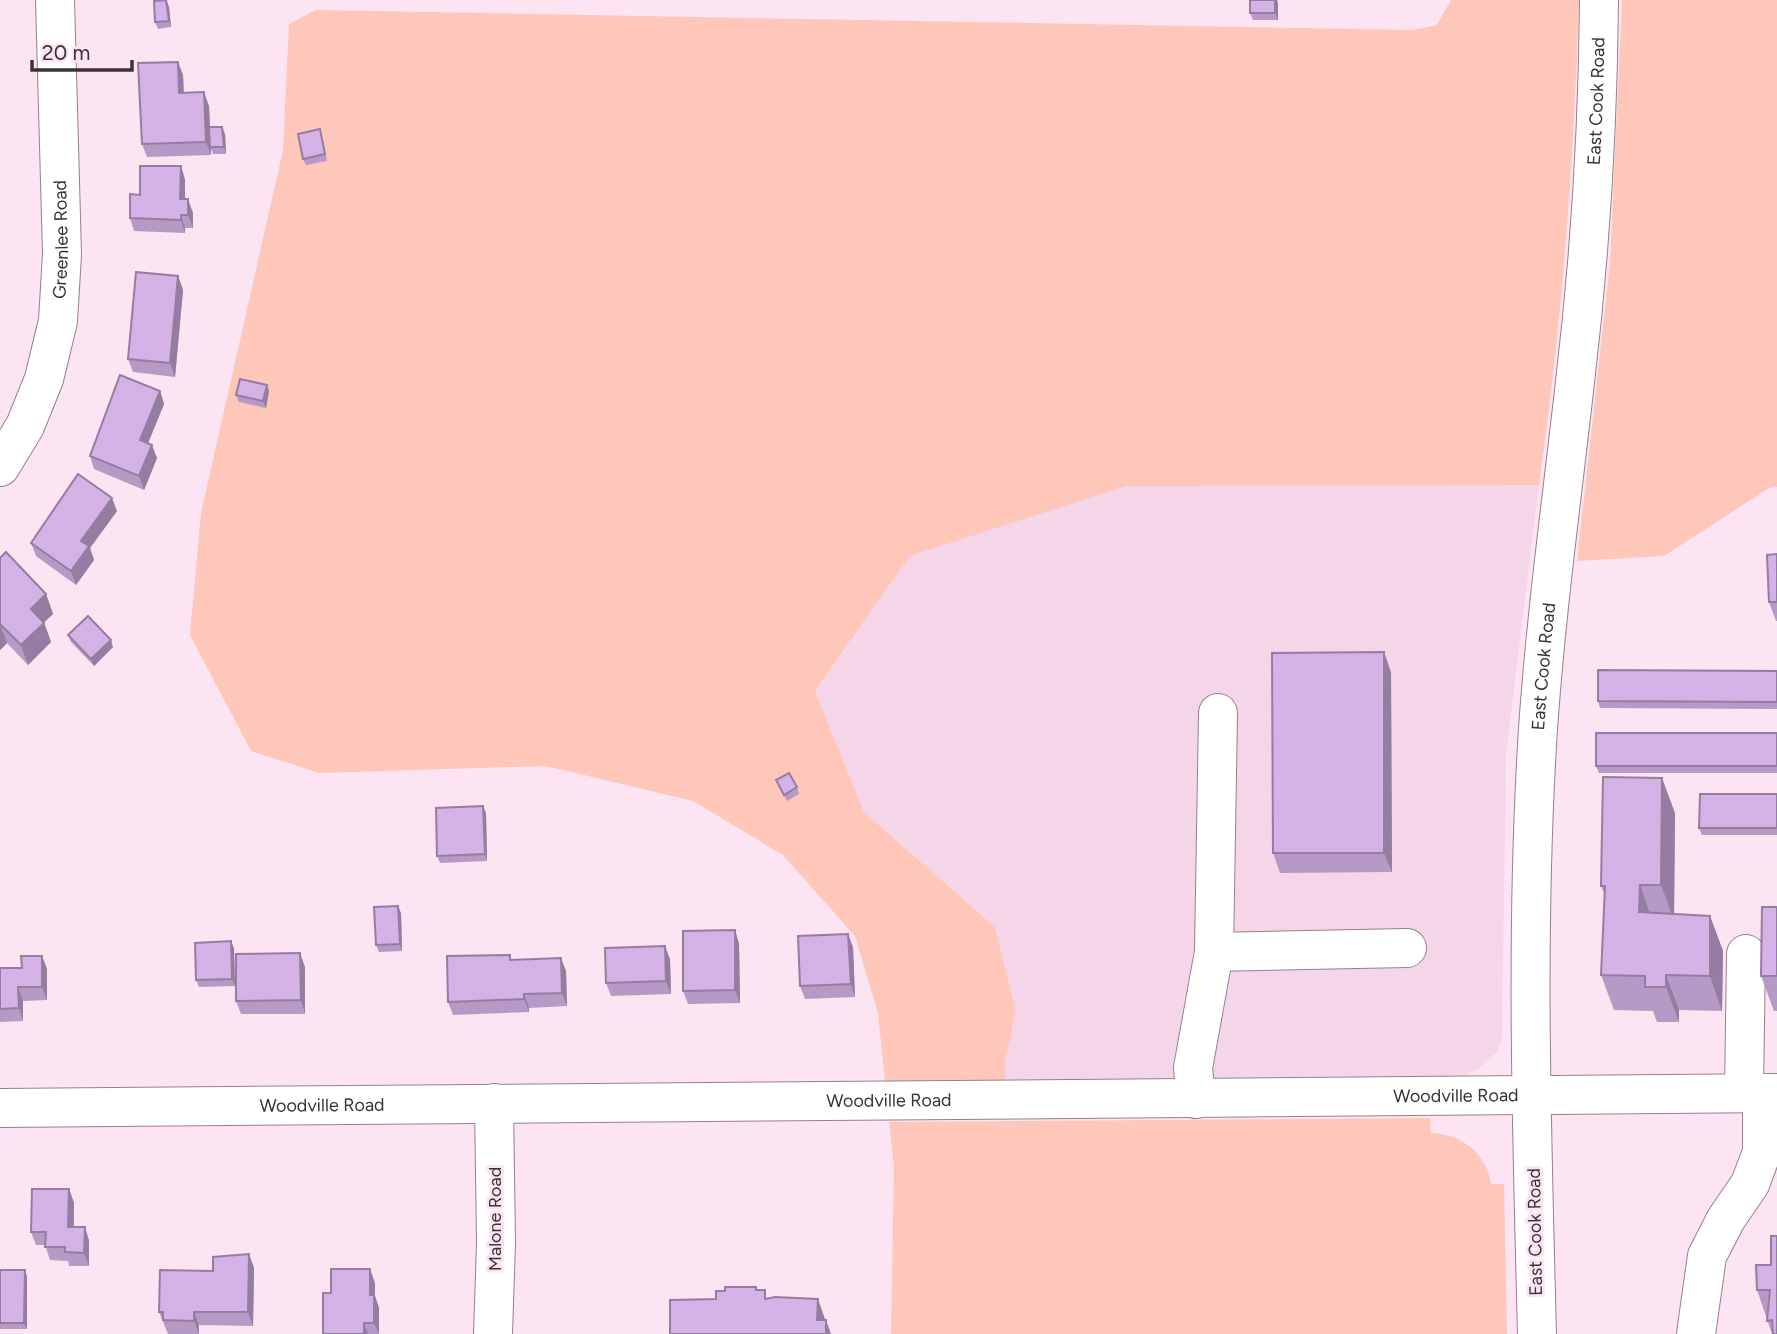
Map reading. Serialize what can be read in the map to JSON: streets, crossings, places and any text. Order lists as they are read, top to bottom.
{
  "streets": {
    "street": [
      "East Cook Road",
      "Greenlee Road",
      "Woodville Road",
      "Malone Road"
    ]
  },
  "crossings": [
    ["East Cook Road", "Woodville Road"],
    ["Woodville Road", "Malone Road"]
  ],
  "scale_bar": "20 m"
}
